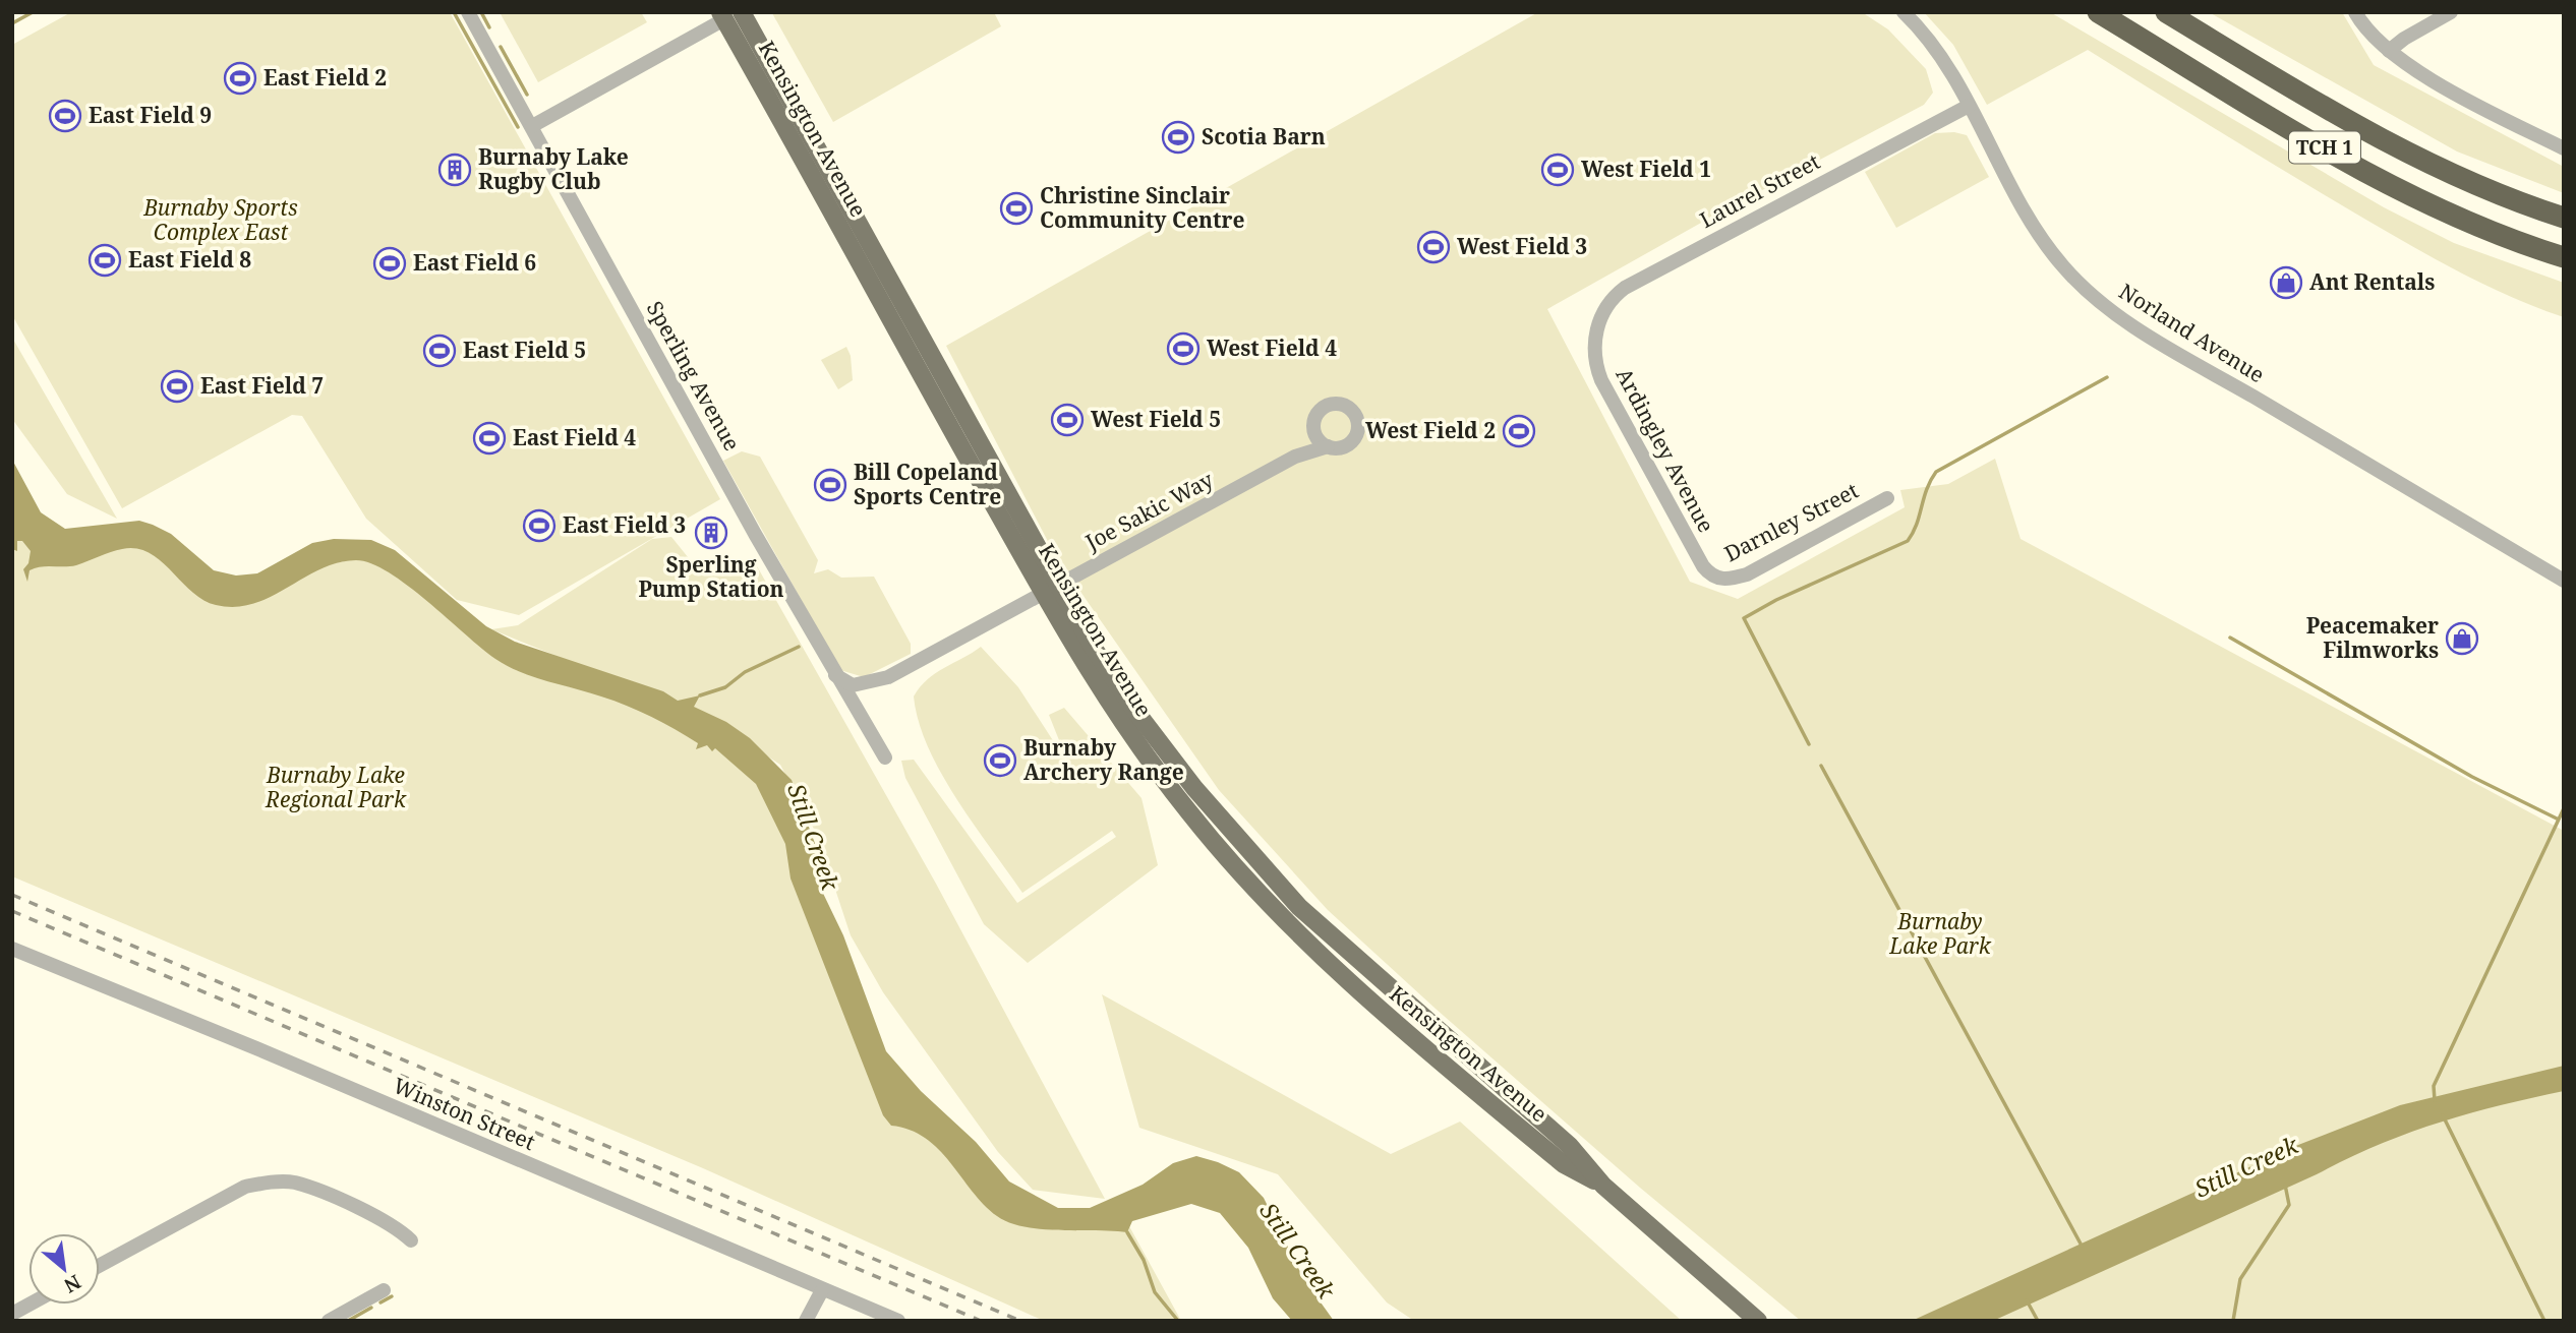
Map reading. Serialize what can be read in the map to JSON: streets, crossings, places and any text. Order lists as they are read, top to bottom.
{
  "streets": {
    "highway": ["TCH 1"],
    "main road": ["Kensington Avenue"],
    "street": [
      "Laurel Street",
      "Norland Avenue",
      "Sperling Avenue",
      "Ardingley Avenue",
      "Joe Sakic Way",
      "Darnley Street",
      "Winston Street"
    ]
  },
  "crossings": [
    ["Kensington Avenue", "Joe Sakic Way"],
    ["Laurel Street", "Norland Avenue"],
    ["Laurel Street", "Ardingley Avenue"],
    ["Sperling Avenue", "Joe Sakic Way"],
    ["Ardingley Avenue", "Darnley Street"]
  ],
  "water": ["Still Creek"],
  "parks": ["Burnaby Sports Complex East", "Burnaby Lake Regional Park", "Burnaby Lake Park"],
  "places": {
    "sports": [
      "East Field 2",
      "East Field 9",
      "Scotia Barn",
      "West Field 1",
      "Christine Sinclair Community Centre",
      "West Field 3",
      "East Field 8",
      "East Field 6",
      "West Field 4",
      "East Field 5",
      "East Field 7",
      "West Field 5",
      "West Field 2",
      "East Field 4",
      "Bill Copeland Sports Centre",
      "East Field 3",
      "Burnaby Archery Range"
    ],
    "building": ["Burnaby Lake Rugby Club", "Sperling Pump Station"],
    "shop": ["Ant Rentals", "Peacemaker Filmworks"]
  },
  "north": "bottom right"
}
